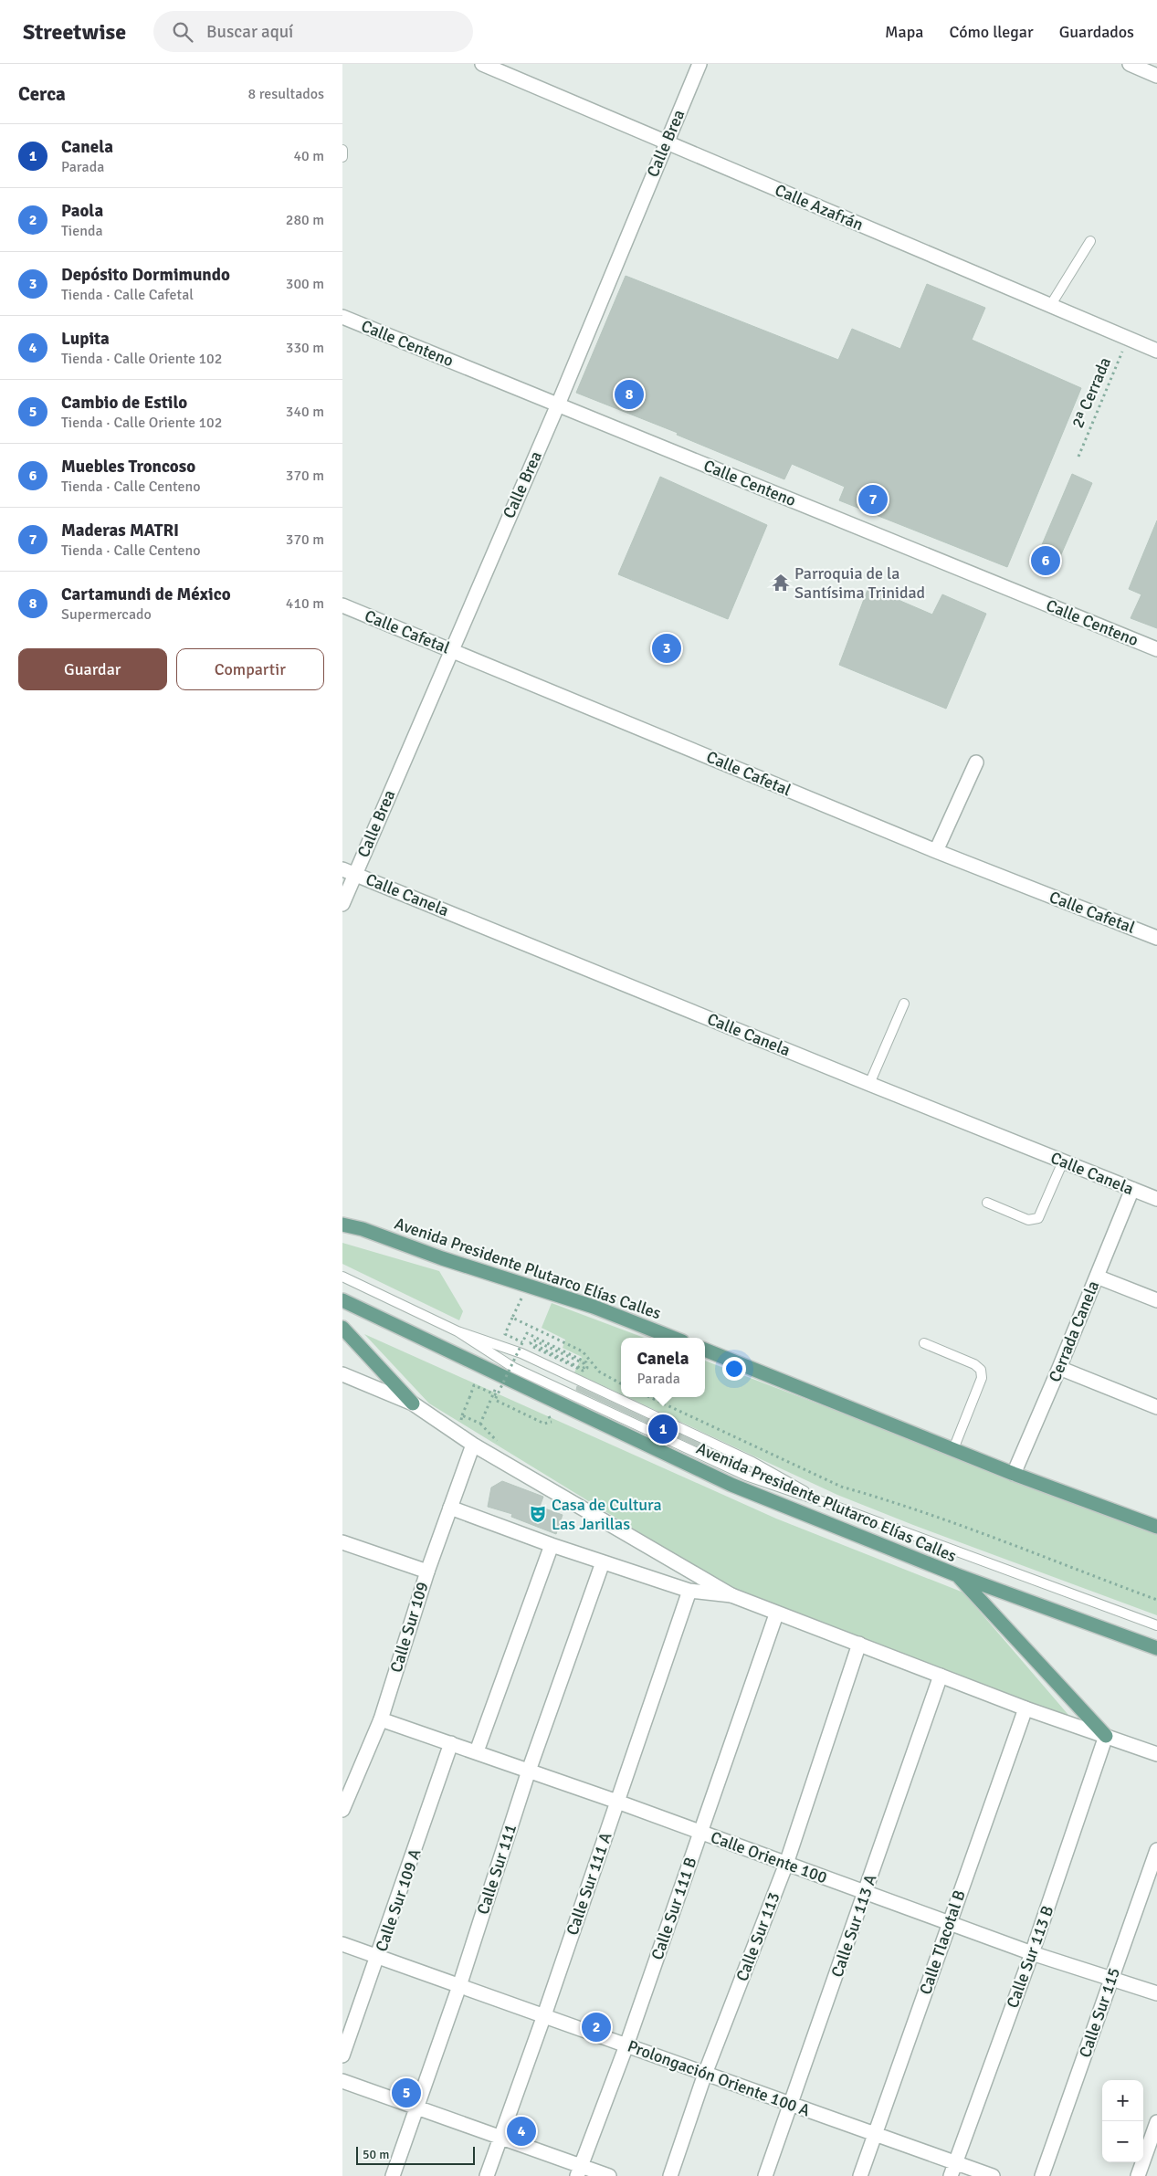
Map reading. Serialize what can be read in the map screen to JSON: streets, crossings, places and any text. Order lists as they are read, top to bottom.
{
  "streets": {
    "main road": ["Avenida Presidente Plutarco Elías Calles"],
    "street": [
      "Calle Brea",
      "Calle Azafrán",
      "Calle Centeno",
      "Calle Cafetal",
      "Calle Canela",
      "Cerrada Canela",
      "Calle Sur 109",
      "Calle Oriente 100",
      "Calle Sur 111",
      "Calle Sur 111 A",
      "Calle Sur 109 A",
      "Calle Sur 111 B",
      "Calle Sur 113 A",
      "Calle Sur 113",
      "Calle Tlacotal B",
      "Calle Sur 113 B",
      "Calle Sur 115",
      "Prolongación Oriente 100 A"
    ],
    "path": ["2ª Cerrada"]
  },
  "crossings": [
    ["Calle Brea", "Calle Azafrán"],
    ["Calle Brea", "Calle Centeno"],
    ["Calle Brea", "Calle Cafetal"],
    ["Calle Brea", "Calle Canela"],
    ["Calle Azafrán", "2ª Cerrada"],
    ["Calle Canela", "Cerrada Canela"],
    ["Calle Sur 109", "Calle Oriente 100"],
    ["Calle Oriente 100", "Calle Sur 111"],
    ["Calle Oriente 100", "Calle Sur 111 A"],
    ["Calle Oriente 100", "Calle Sur 109 A"],
    ["Calle Oriente 100", "Calle Sur 111 B"],
    ["Calle Oriente 100", "Calle Sur 113 A"],
    ["Calle Oriente 100", "Calle Sur 113"],
    ["Calle Oriente 100", "Calle Tlacotal B"],
    ["Calle Oriente 100", "Calle Sur 113 B"],
    ["Calle Oriente 100", "Calle Sur 115"],
    ["Calle Sur 111", "Prolongación Oriente 100 A"],
    ["Calle Sur 111 A", "Prolongación Oriente 100 A"],
    ["Calle Sur 109 A", "Prolongación Oriente 100 A"],
    ["Calle Sur 111 B", "Prolongación Oriente 100 A"],
    ["Calle Sur 113 A", "Prolongación Oriente 100 A"],
    ["Calle Sur 113", "Prolongación Oriente 100 A"],
    ["Calle Tlacotal B", "Prolongación Oriente 100 A"],
    ["Calle Sur 113 B", "Prolongación Oriente 100 A"]
  ],
  "places": {
    "temple": ["Parroquia de la Santísima Trinidad"],
    "theatre": ["Casa de Cultura Las Jarillas"]
  },
  "scale_bar": "50 m",
  "page": {
    "header": "Streetwise",
    "search": "Buscar aquí",
    "nav": ["Mapa", "Cómo llegar", "Guardados"],
    "heading": ["Cerca", "8 resultados"],
    "list": [
      {
        "mark": "1",
        "name": "Canela",
        "note": "Parada",
        "value": "40 m"
      },
      {
        "mark": "2",
        "name": "Paola",
        "note": "Tienda",
        "value": "280 m"
      },
      {
        "mark": "3",
        "name": "Depósito Dormimundo",
        "note": "Tienda · Calle Cafetal",
        "value": "300 m"
      },
      {
        "mark": "4",
        "name": "Lupita",
        "note": "Tienda · Calle Oriente 102",
        "value": "330 m"
      },
      {
        "mark": "5",
        "name": "Cambio de Estilo",
        "note": "Tienda · Calle Oriente 102",
        "value": "340 m"
      },
      {
        "mark": "6",
        "name": "Muebles Troncoso",
        "note": "Tienda · Calle Centeno",
        "value": "370 m"
      },
      {
        "mark": "7",
        "name": "Maderas MATRI",
        "note": "Tienda · Calle Centeno",
        "value": "370 m"
      },
      {
        "mark": "8",
        "name": "Cartamundi de México",
        "note": "Supermercado",
        "value": "410 m"
      }
    ],
    "pins": [
      "8",
      "7",
      "6",
      "3",
      "1",
      "2",
      "5",
      "4"
    ],
    "buttons": ["Guardar", "Compartir"],
    "popup": ["Canela", "Parada"],
    "map_buttons": ["+", "−"],
    "scale": "50 m"
  }
}
